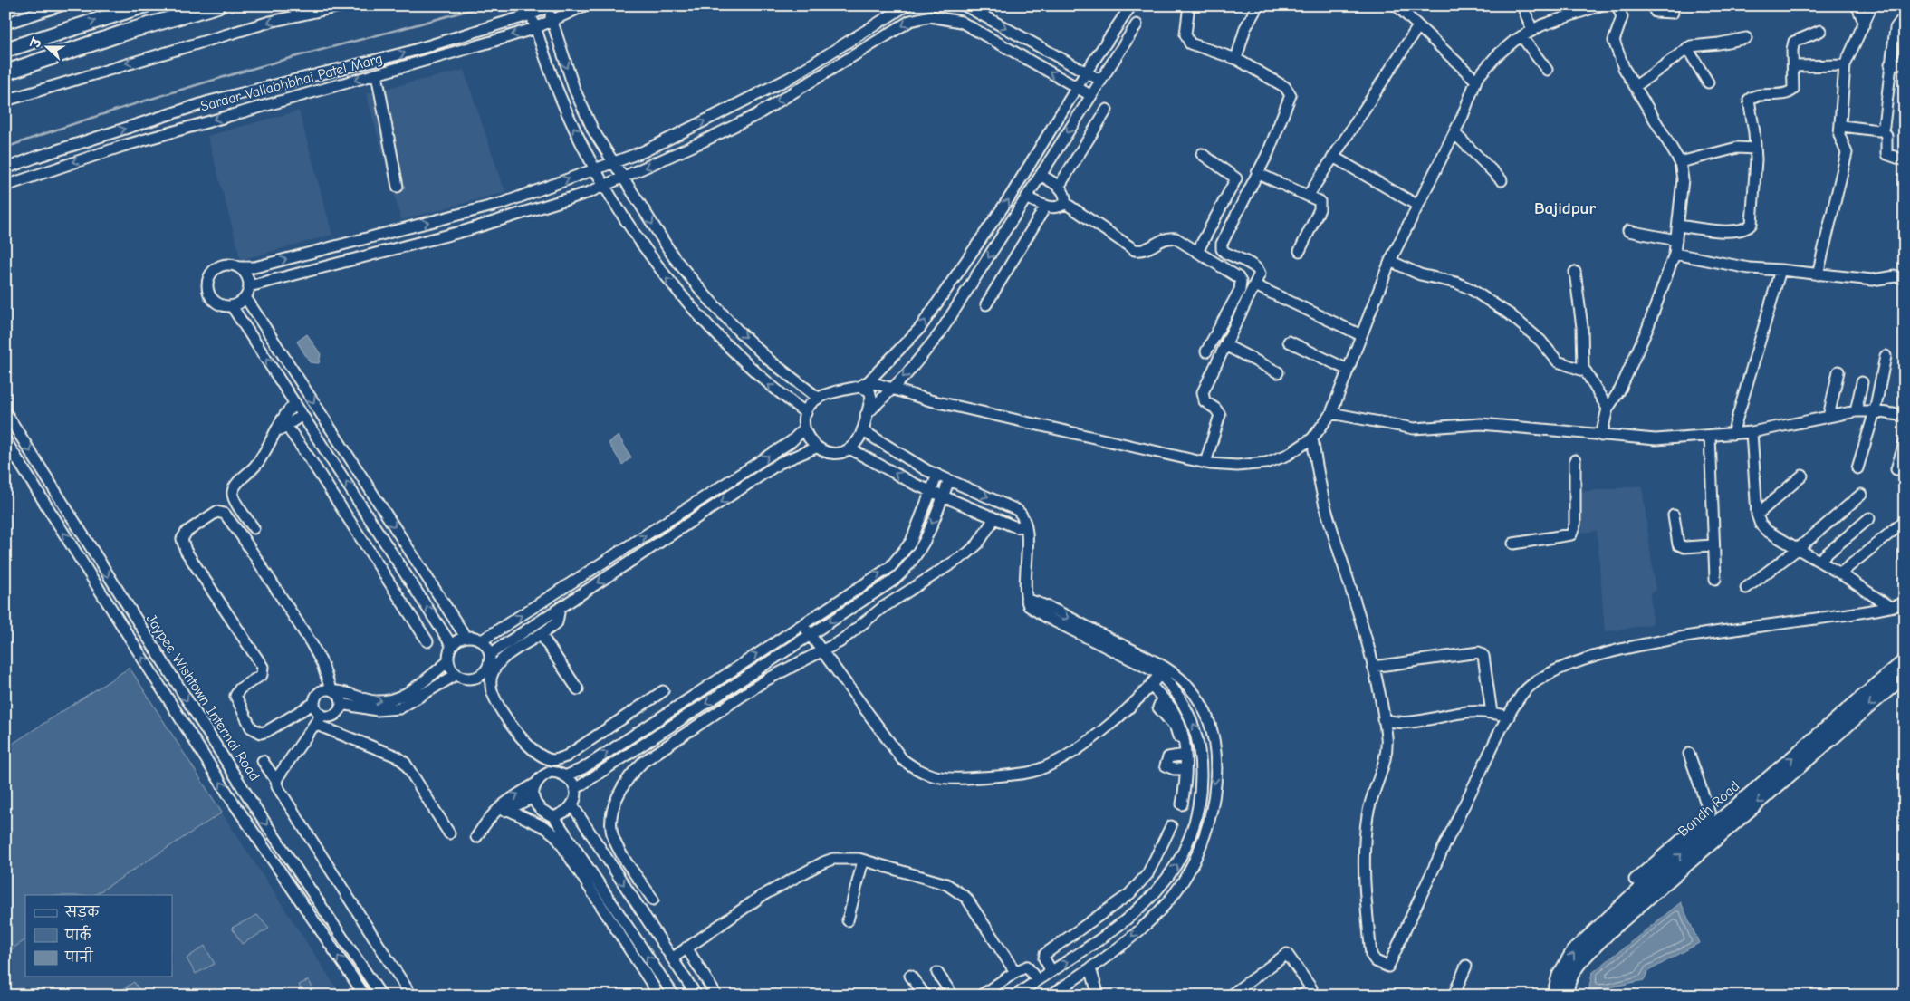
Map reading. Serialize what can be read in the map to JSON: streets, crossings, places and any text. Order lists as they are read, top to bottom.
{
  "streets": {
    "main road": ["Bandh Road"],
    "street": ["Sardar Vallabhbhai Patel Marg", "Jaypee Wishtown Internal Road"]
  },
  "districts": ["Bajidpur"],
  "legend": ["सड़क", "पार्क", "पानी"],
  "north": "left"
}
